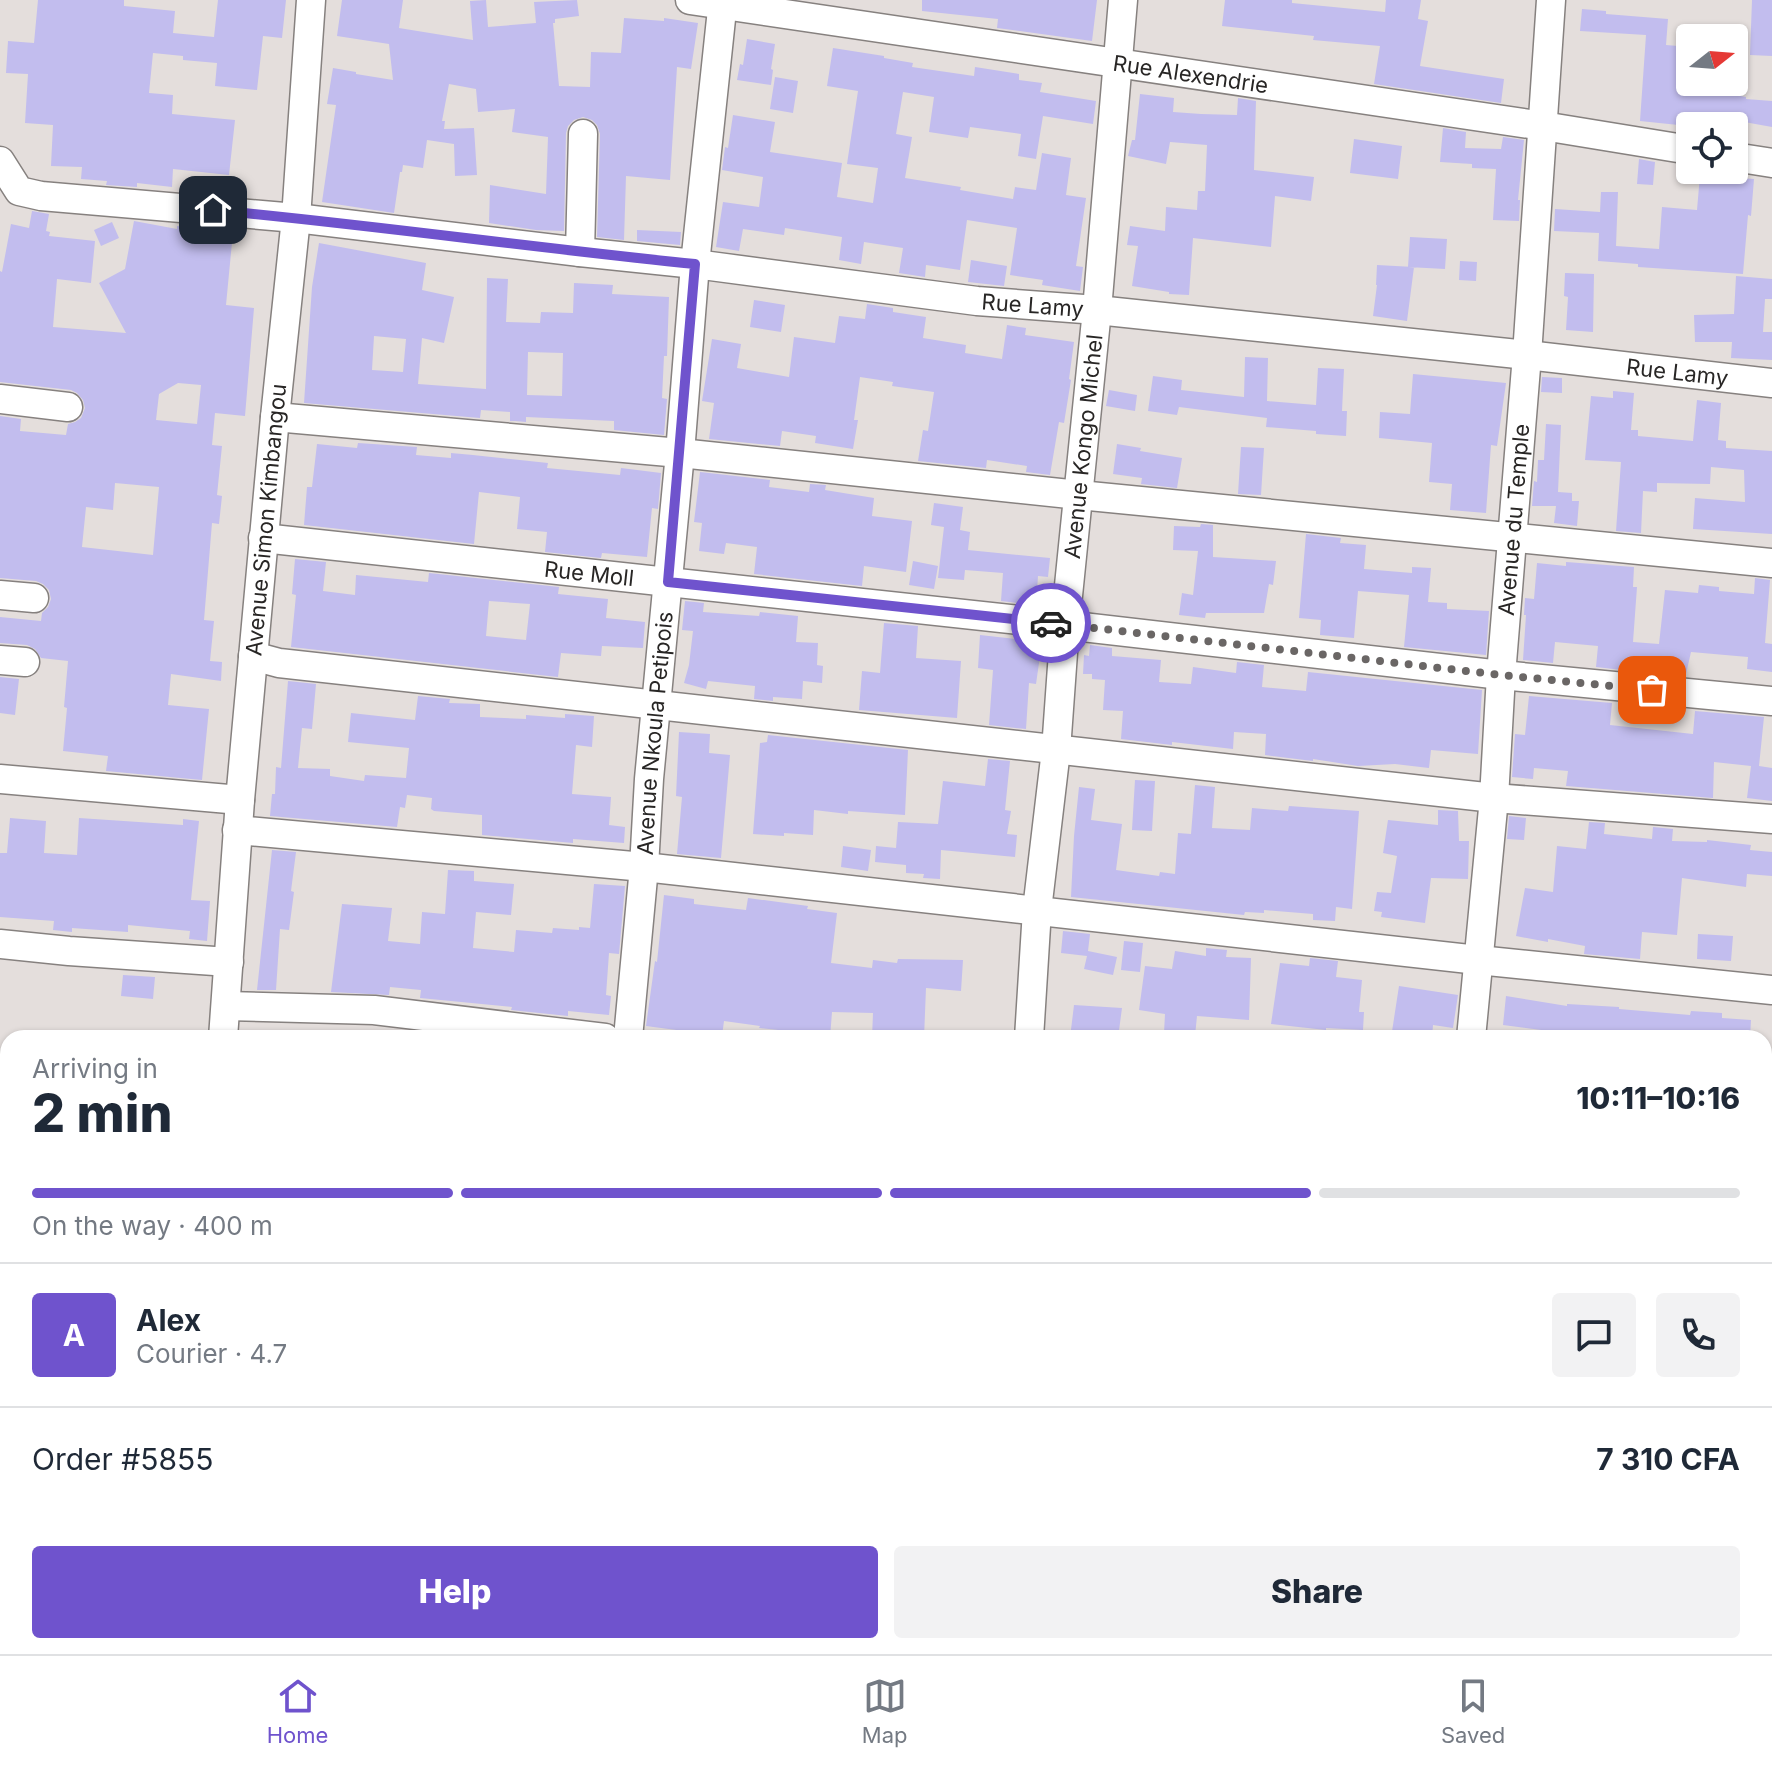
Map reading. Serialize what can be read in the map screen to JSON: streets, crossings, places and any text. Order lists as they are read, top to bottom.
{
  "streets": {
    "street": [
      "Rue Alexendrie",
      "Rue Lamy",
      "Avenue Kongo Michel",
      "Avenue Simon Kimbangou",
      "Avenue du Temple",
      "Rue Moll",
      "Avenue Nkoula Petipois"
    ]
  },
  "crossings": [
    ["Rue Alexendrie", "Avenue Kongo Michel"],
    ["Rue Alexendrie", "Avenue du Temple"],
    ["Rue Alexendrie", "Avenue Nkoula Petipois"],
    ["Rue Lamy", "Avenue Kongo Michel"],
    ["Rue Lamy", "Avenue Simon Kimbangou"],
    ["Rue Lamy", "Avenue du Temple"],
    ["Rue Lamy", "Avenue Nkoula Petipois"],
    ["Avenue Kongo Michel", "Rue Moll"],
    ["Avenue Simon Kimbangou", "Rue Moll"],
    ["Avenue du Temple", "Rue Moll"],
    ["Rue Moll", "Avenue Nkoula Petipois"]
  ],
  "north": "right",
  "page": {
    "heading": ["2 min", "Arriving in", "10:11–10:16"],
    "panel": [
      "Alex",
      "Courier · 4.7",
      "Order #5855",
      "7 310 CFA"
    ],
    "bar": "On the way · 400 m",
    "round": "A",
    "buttons": ["Help", "Share"],
    "tabs": ["Home", "Map", "Saved"]
  }
}
